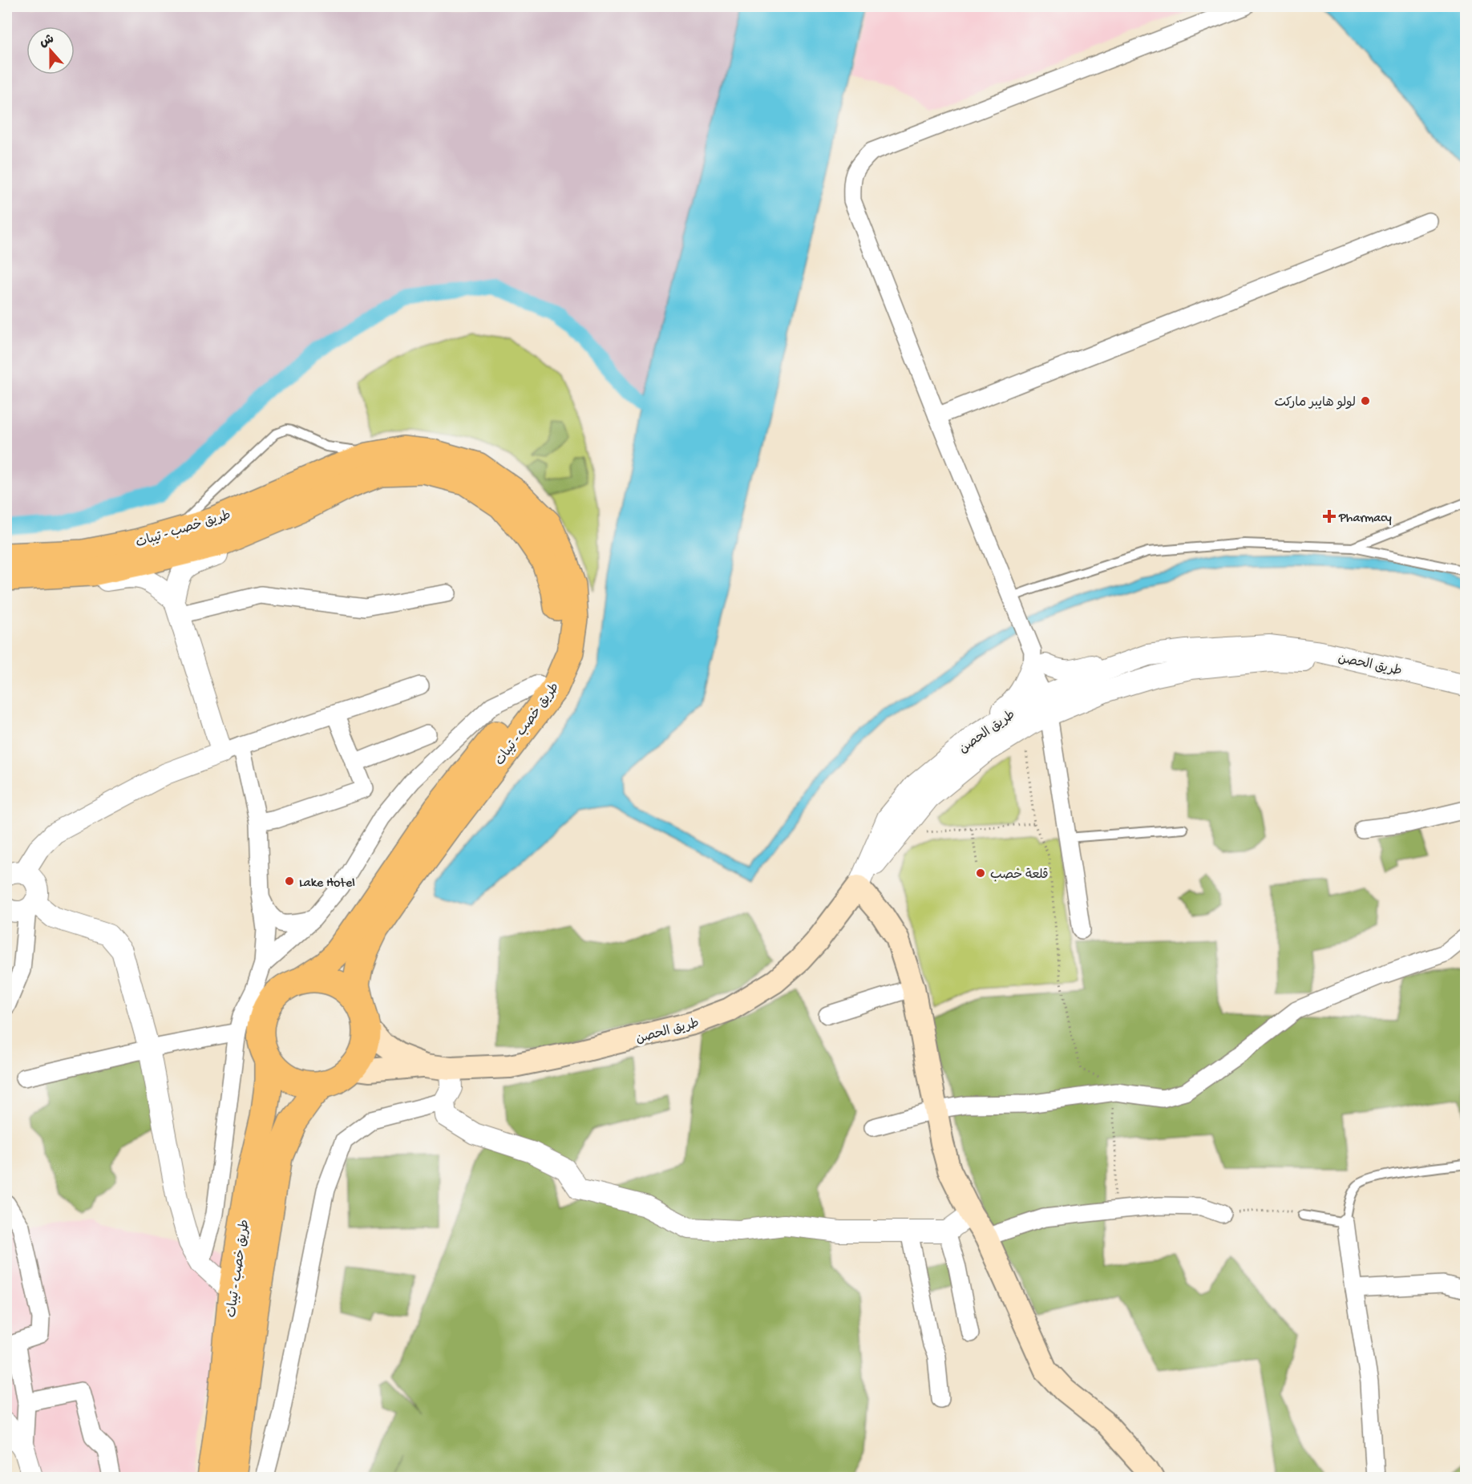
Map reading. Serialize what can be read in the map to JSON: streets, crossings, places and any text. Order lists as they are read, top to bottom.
{
  "streets": {
    "highway": ["طريق خصب - تيبات"],
    "main road": ["طريق الحصن"]
  },
  "crossings": [
    ["طريق خصب - تيبات", "طريق الحصن"]
  ],
  "places": {
    "other": ["لولو هايبر ماركت", "قلعة خصب", "Lake Hotel"],
    "health": ["Pharmacy"]
  },
  "north": "top"
}
